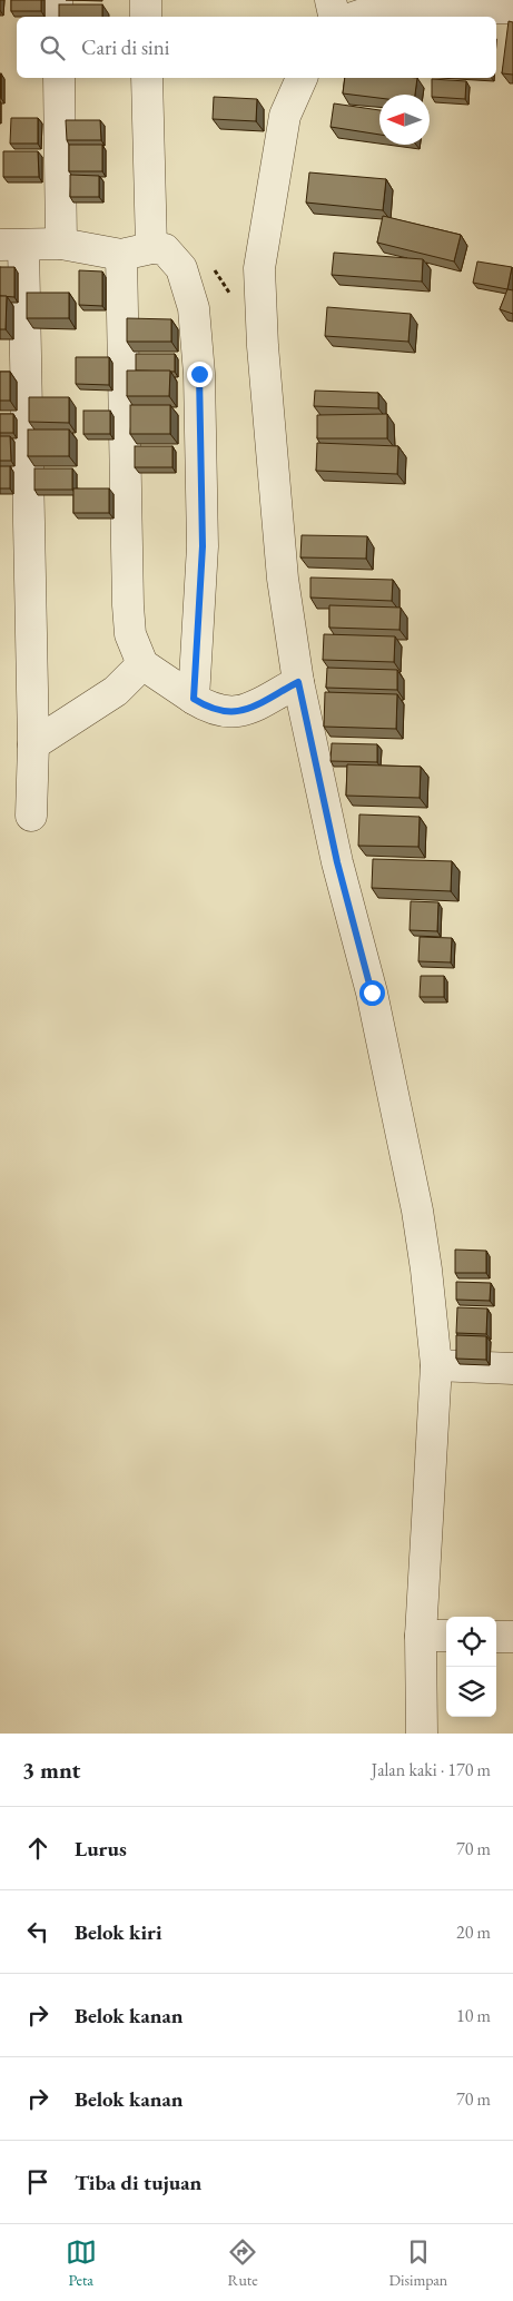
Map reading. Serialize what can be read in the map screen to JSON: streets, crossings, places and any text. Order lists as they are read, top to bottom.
{
  "north": "left",
  "page": {
    "search": "Cari di sini",
    "heading": ["3 mnt", "Jalan kaki · 170 m"],
    "list": [
      ["Lurus", "70 m"],
      ["Belok kiri", "20 m"],
      ["Belok kanan", "10 m"],
      ["Belok kanan", "70 m"],
      "Tiba di tujuan"
    ],
    "nav": ["Peta", "Rute", "Disimpan"]
  }
}
